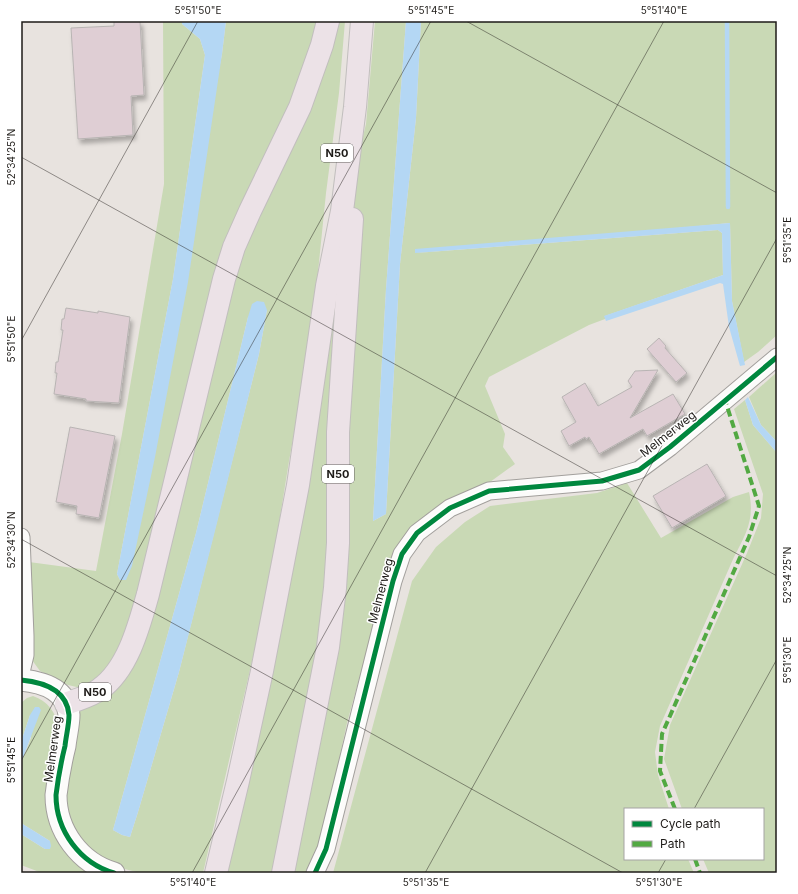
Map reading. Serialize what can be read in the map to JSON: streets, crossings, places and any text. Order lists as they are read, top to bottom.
{
  "streets": {
    "highway": ["N50"],
    "street": ["Melmerweg"]
  },
  "crossings": [
    ["N50", "Melmerweg"]
  ],
  "legend": ["Cycle path", "Path"],
  "coordinates": [
    "5°51'50\"E",
    "5°51'45\"E",
    "5°51'40\"E",
    "52°34'25\"N",
    "5°51'35\"E",
    "52°34'30\"N",
    "5°51'30\"E"
  ]
}
